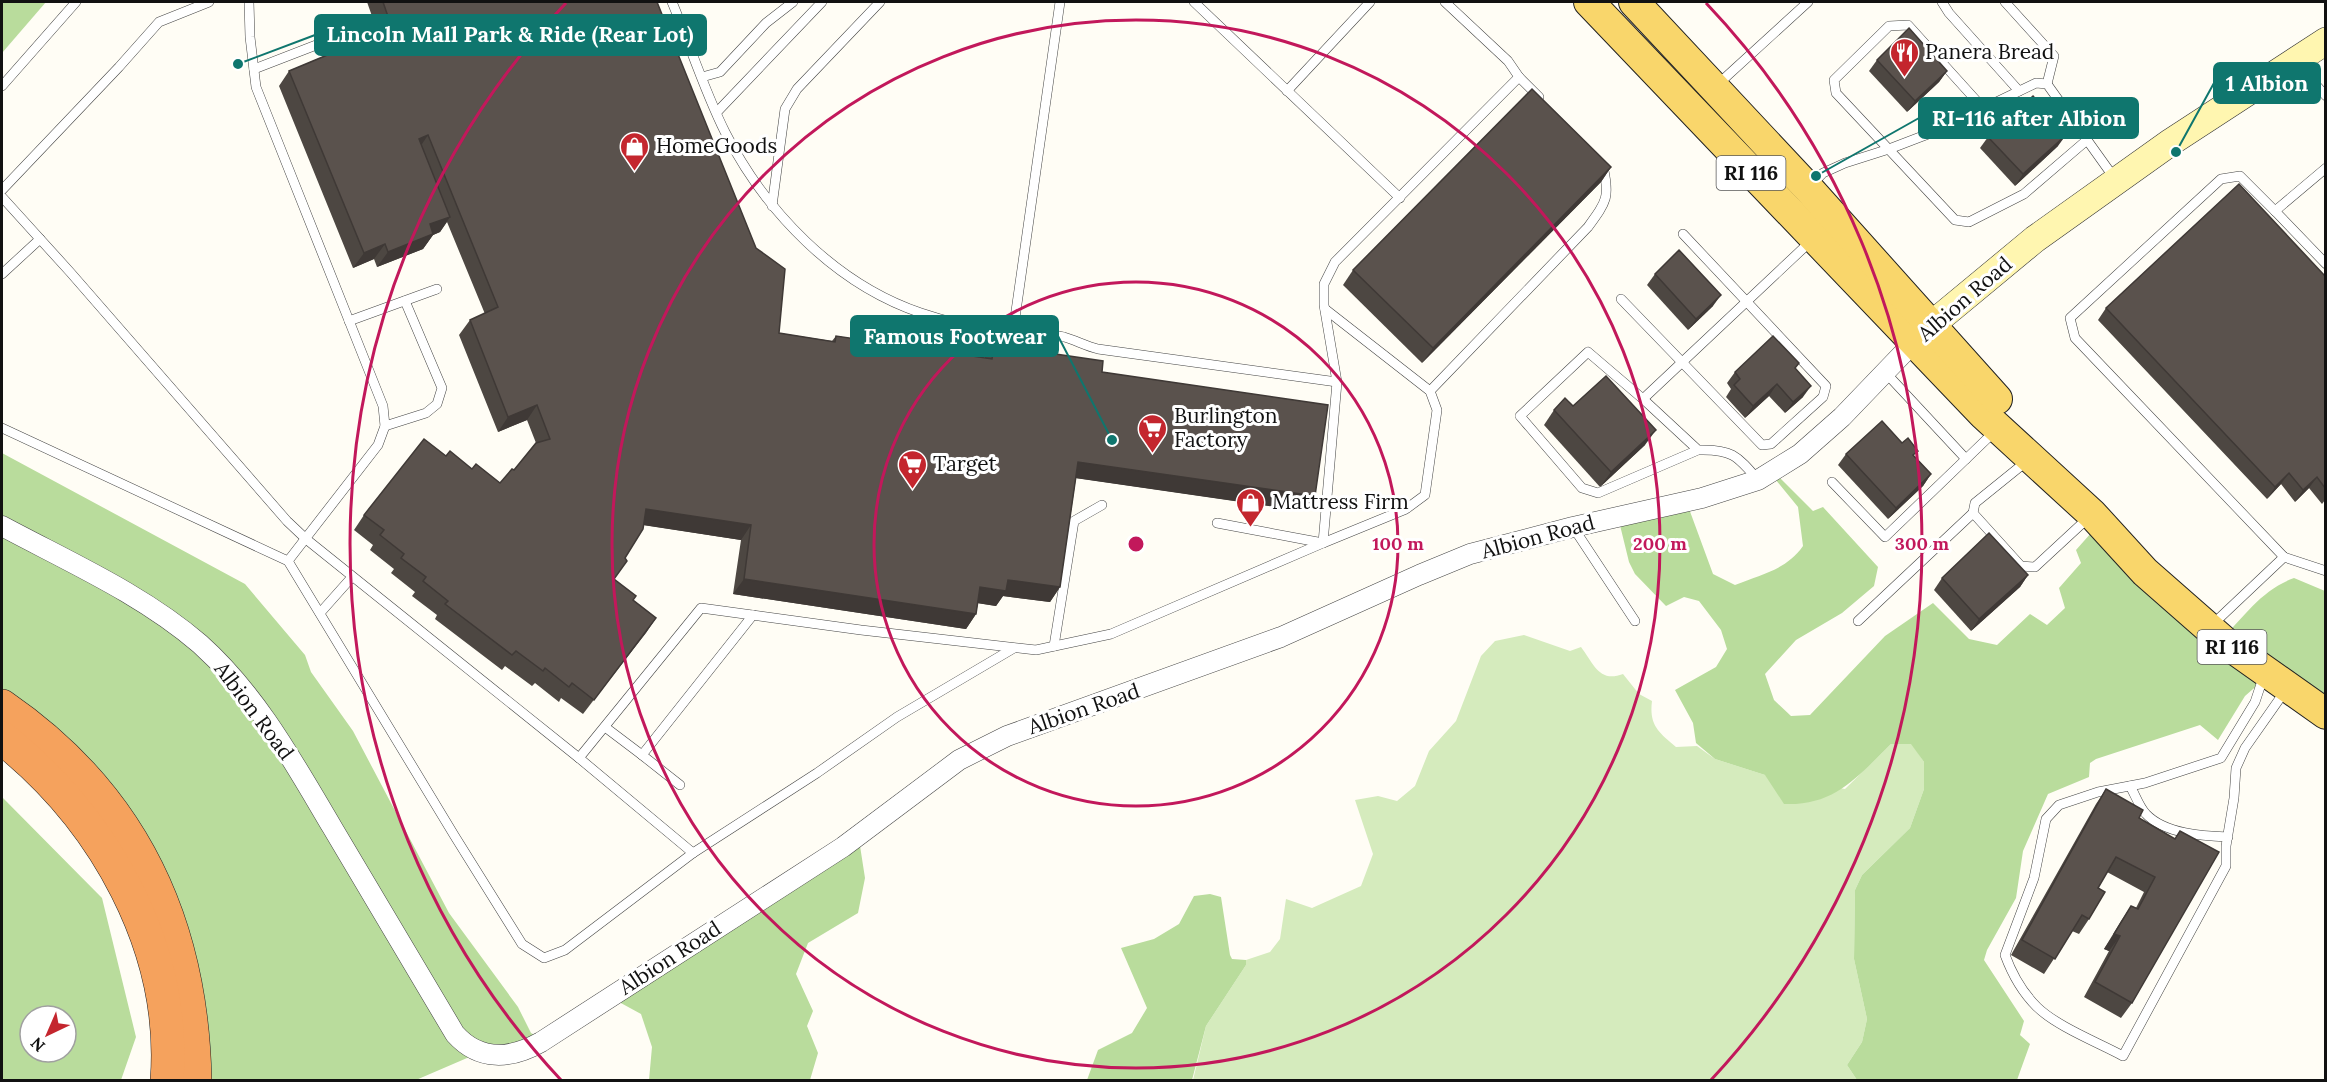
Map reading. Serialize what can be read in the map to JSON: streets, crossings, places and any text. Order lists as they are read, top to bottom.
{
  "streets": {
    "main road": ["RI 116", "Albion Road"]
  },
  "crossings": [
    ["RI 116", "Albion Road"]
  ],
  "places": {
    "other": [
      "Lincoln Mall Park & Ride (Rear Lot)",
      "1 Albion",
      "RI-116 after Albion",
      "Famous Footwear"
    ],
    "restaurant": ["Panera Bread"],
    "shop": ["HomeGoods", "Mattress Firm"],
    "supermarket": ["Burlington Factory", "Target"]
  },
  "north": "bottom left",
  "rings": ["100 m", "200 m", "300 m"]
}
